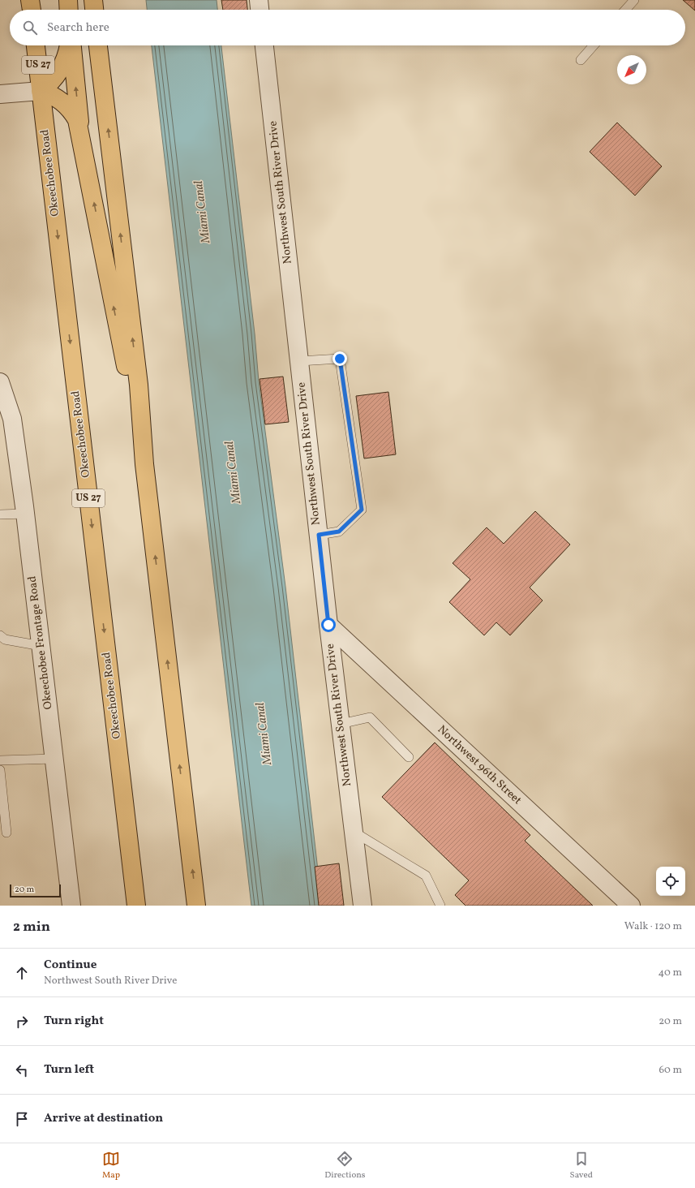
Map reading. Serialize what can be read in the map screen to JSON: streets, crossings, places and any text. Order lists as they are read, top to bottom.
{
  "streets": {
    "highway": ["US 27", "Okeechobee Road"],
    "street": ["Northwest South River Drive", "Okeechobee Frontage Road", "Northwest 96th Street"]
  },
  "crossings": [
    ["Northwest South River Drive", "Northwest 96th Street"]
  ],
  "water": ["Miami Canal"],
  "scale_bar": "20 m",
  "north": "bottom left",
  "page": {
    "search": "Search here",
    "scale": "20 m",
    "heading": ["2 min", "Walk · 120 m"],
    "list": [
      ["Continue", "Northwest South River Drive", "40 m"],
      ["Turn right", "20 m"],
      ["Turn left", "60 m"],
      "Arrive at destination"
    ],
    "nav": ["Map", "Directions", "Saved"]
  }
}
